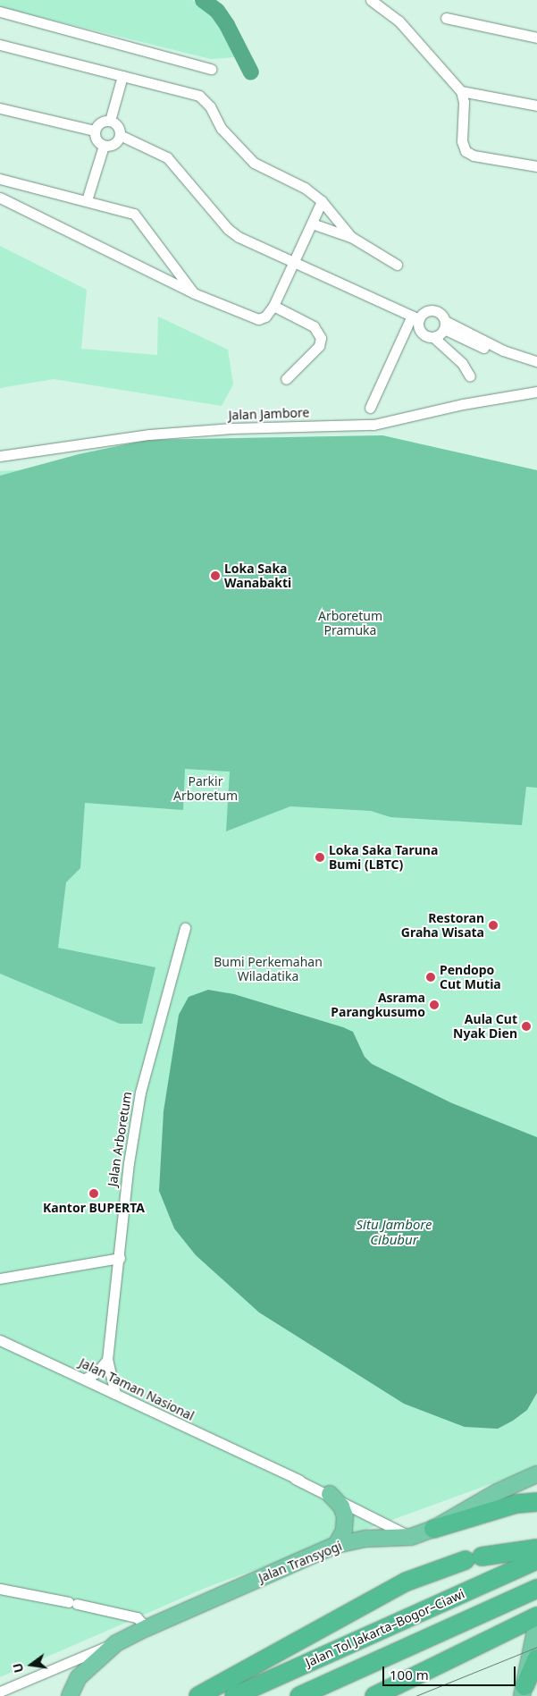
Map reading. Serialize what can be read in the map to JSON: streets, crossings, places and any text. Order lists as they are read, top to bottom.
{
  "streets": {
    "highway": ["Jalan Transyogi", "Jalan Tol Jakarta–Bogor–Ciawi"],
    "street": ["Jalan Jambore", "Jalan Arboretum", "Jalan Taman Nasional"]
  },
  "crossings": [
    ["Jalan Arboretum", "Jalan Taman Nasional"],
    ["Jalan Taman Nasional", "Jalan Transyogi"]
  ],
  "water": ["Situ Jambore Cibubur"],
  "parks": ["Arboretum Pramuka", "Parkir Arboretum", "Bumi Perkemahan Wiladatika"],
  "places": [
    "Loka Saka Wanabakti",
    "Loka Saka Taruna Bumi (LBTC)",
    "Restoran Graha Wisata",
    "Pendopo Cut Mutia",
    "Asrama Parangkusumo",
    "Aula Cut Nyak Dien",
    "Kantor BUPERTA"
  ],
  "scale_bar": "100 m",
  "north": "left"
}
